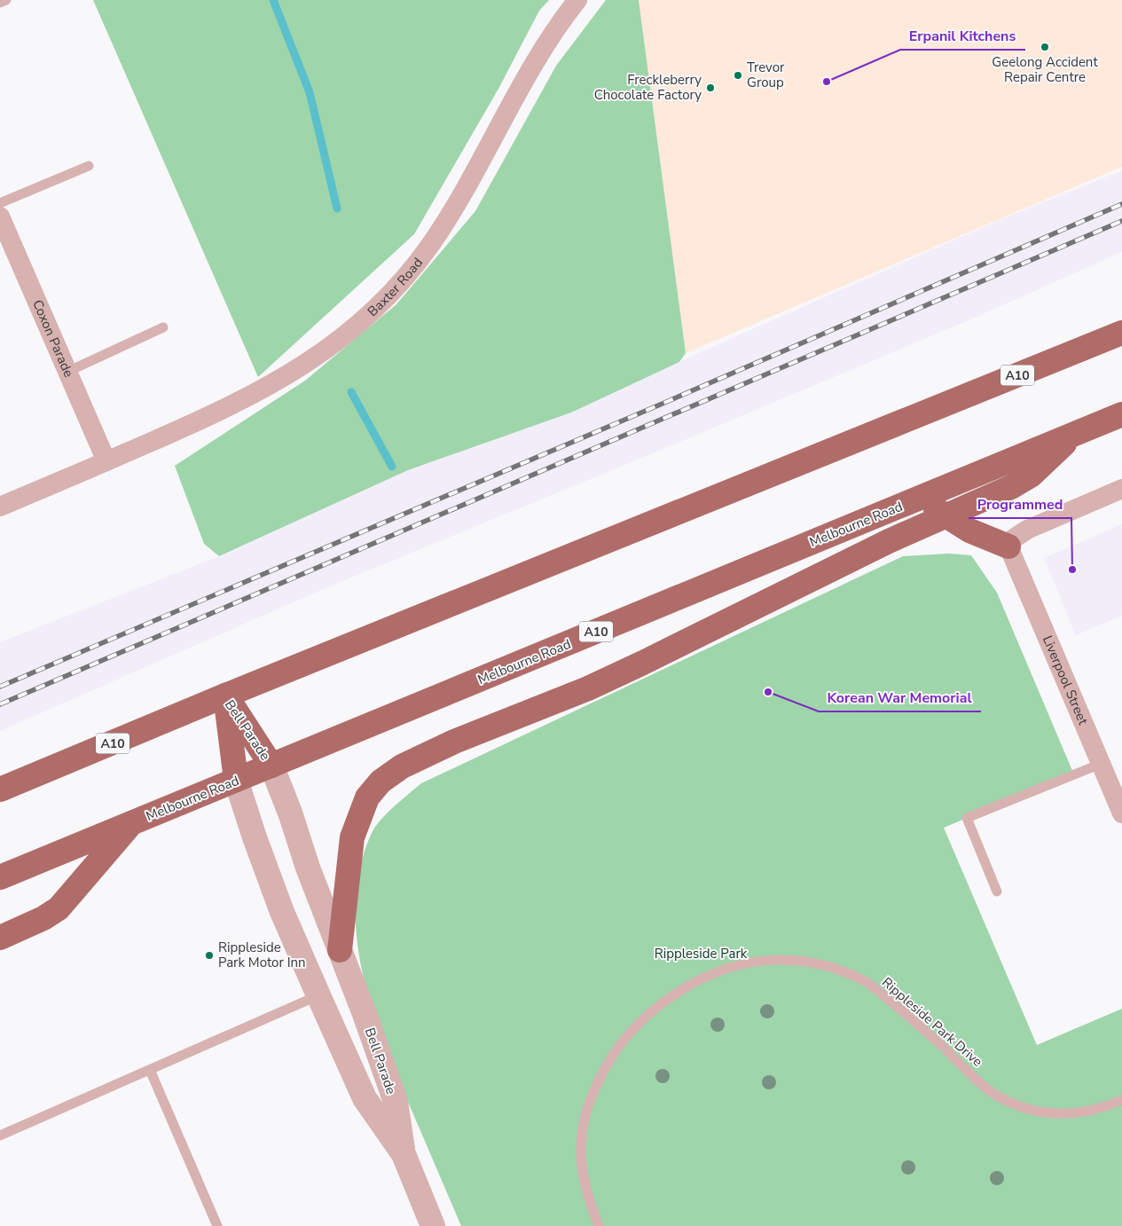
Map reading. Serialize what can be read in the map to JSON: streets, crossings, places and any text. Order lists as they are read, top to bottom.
{
  "streets": {
    "highway": ["A10", "Melbourne Road", "Bell Parade"],
    "street": ["Baxter Road", "Coxon Parade", "Liverpool Street"],
    "lane": ["Rippleside Park Drive"]
  },
  "crossings": [
    ["Baxter Road", "Coxon Parade"],
    ["A10", "Bell Parade"],
    ["Melbourne Road", "Bell Parade"]
  ],
  "parks": ["Rippleside Park"],
  "places": [
    "Geelong Accident Repair Centre",
    "Trevor Group",
    "Erpanil Kitchens",
    "Freckleberry Chocolate Factory",
    "Programmed",
    "Korean War Memorial",
    "Rippleside Park Motor Inn"
  ]
}
